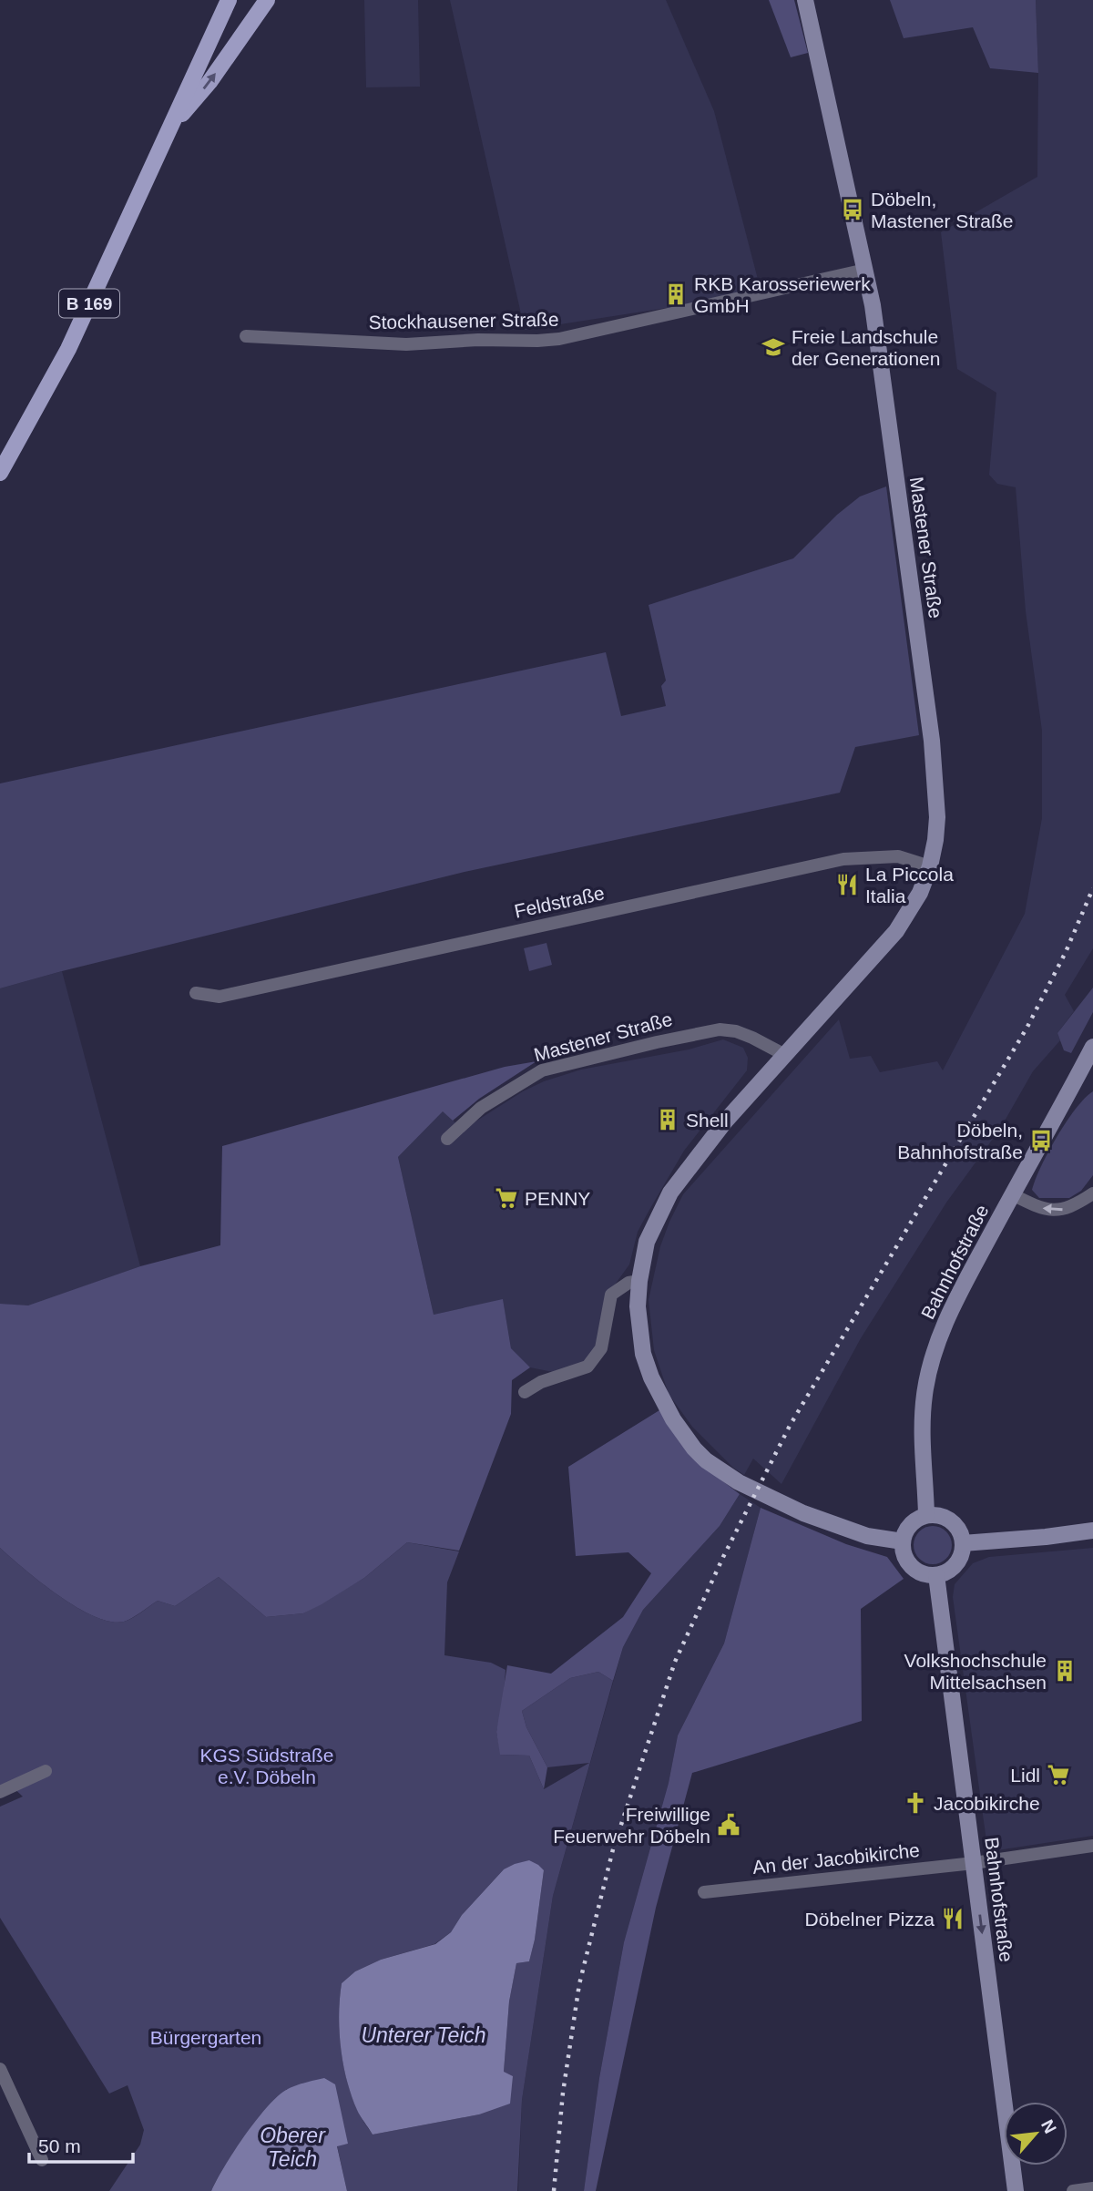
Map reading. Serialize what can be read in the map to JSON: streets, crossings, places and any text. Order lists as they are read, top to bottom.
{
  "streets": {
    "main road": ["B 169", "Mastener Straße", "Bahnhofstraße"],
    "street": ["Stockhausener Straße", "Feldstraße", "An der Jacobikirche"]
  },
  "crossings": [
    ["Stockhausener Straße", "Mastener Straße"],
    ["Mastener Straße", "Feldstraße"],
    ["Mastener Straße", "Bahnhofstraße"],
    ["Bahnhofstraße", "An der Jacobikirche"]
  ],
  "water": ["Unterer Teich", "Oberer Teich"],
  "parks": ["KGS Südstraße e.V. Döbeln", "Bürgergarten"],
  "places": {
    "bus stop": ["Döbeln, Mastener Straße", "Döbeln, Bahnhofstraße"],
    "building": ["RKB Karosseriewerk GmbH", "Shell", "Volkshochschule Mittelsachsen"],
    "school or university": ["Freie Landschule der Generationen"],
    "restaurant": ["La Piccola Italia", "Döbelner Pizza"],
    "supermarket": ["PENNY", "Lidl"],
    "church": ["Jacobikirche"],
    "public building": ["Freiwillige Feuerwehr Döbeln"]
  },
  "scale_bar": "50 m",
  "north": "top right"
}
